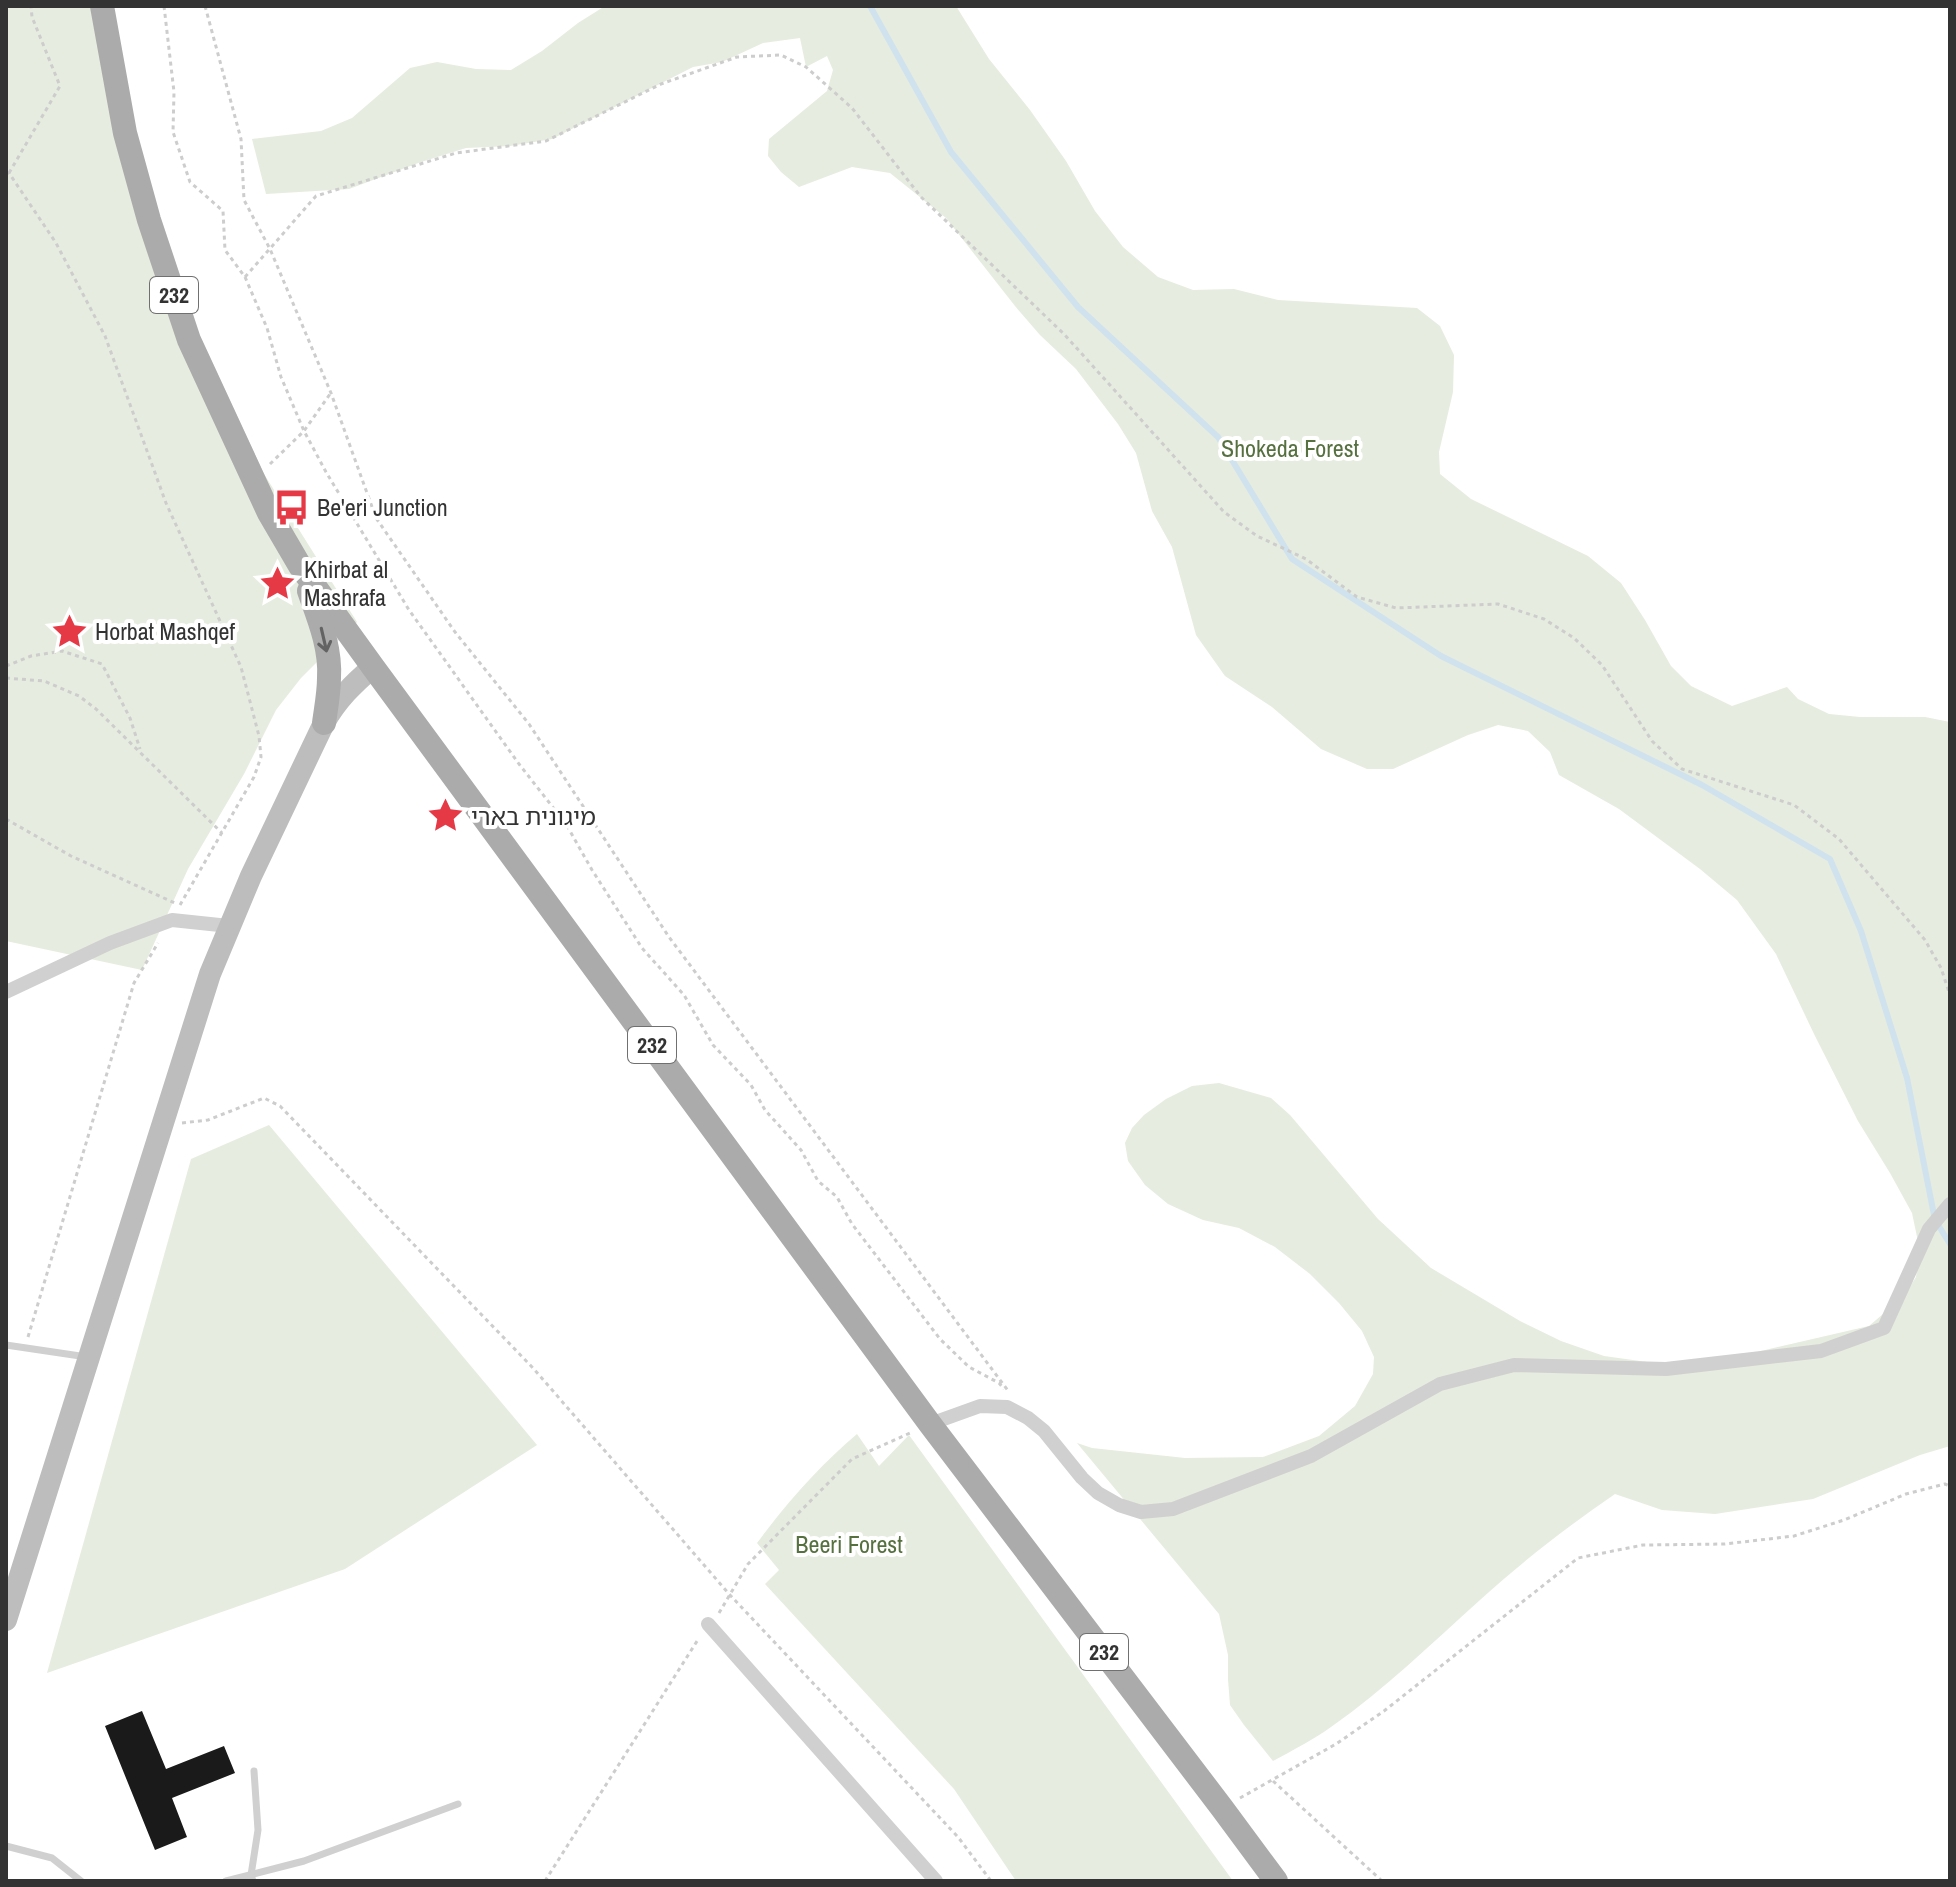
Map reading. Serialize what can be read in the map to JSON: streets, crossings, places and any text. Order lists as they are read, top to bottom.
{
  "streets": {
    "main road": ["232"]
  },
  "parks": ["Shokeda Forest", "Beeri Forest"],
  "places": {
    "bus stop": ["Be'eri Junction"],
    "place": ["Khirbat al Mashrafa", "Horbat Mashqef", "מיגונית בארי"]
  }
}
